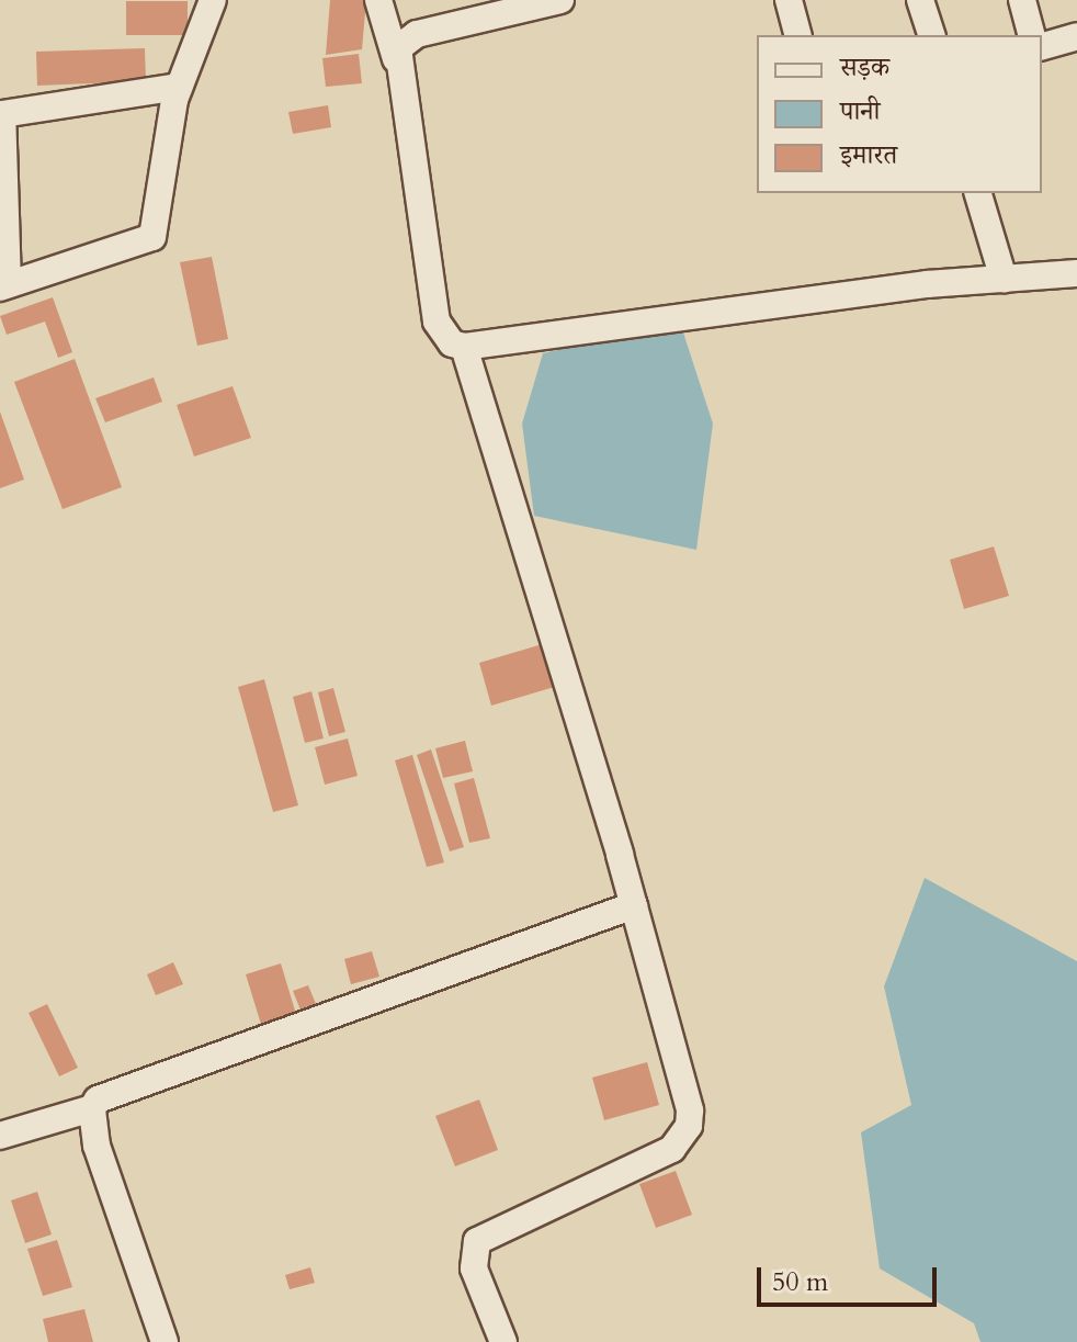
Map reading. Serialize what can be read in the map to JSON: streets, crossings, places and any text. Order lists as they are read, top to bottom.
{
  "legend": ["सड़क", "पानी", "इमारत"],
  "scale_bar": "50 m"
}
